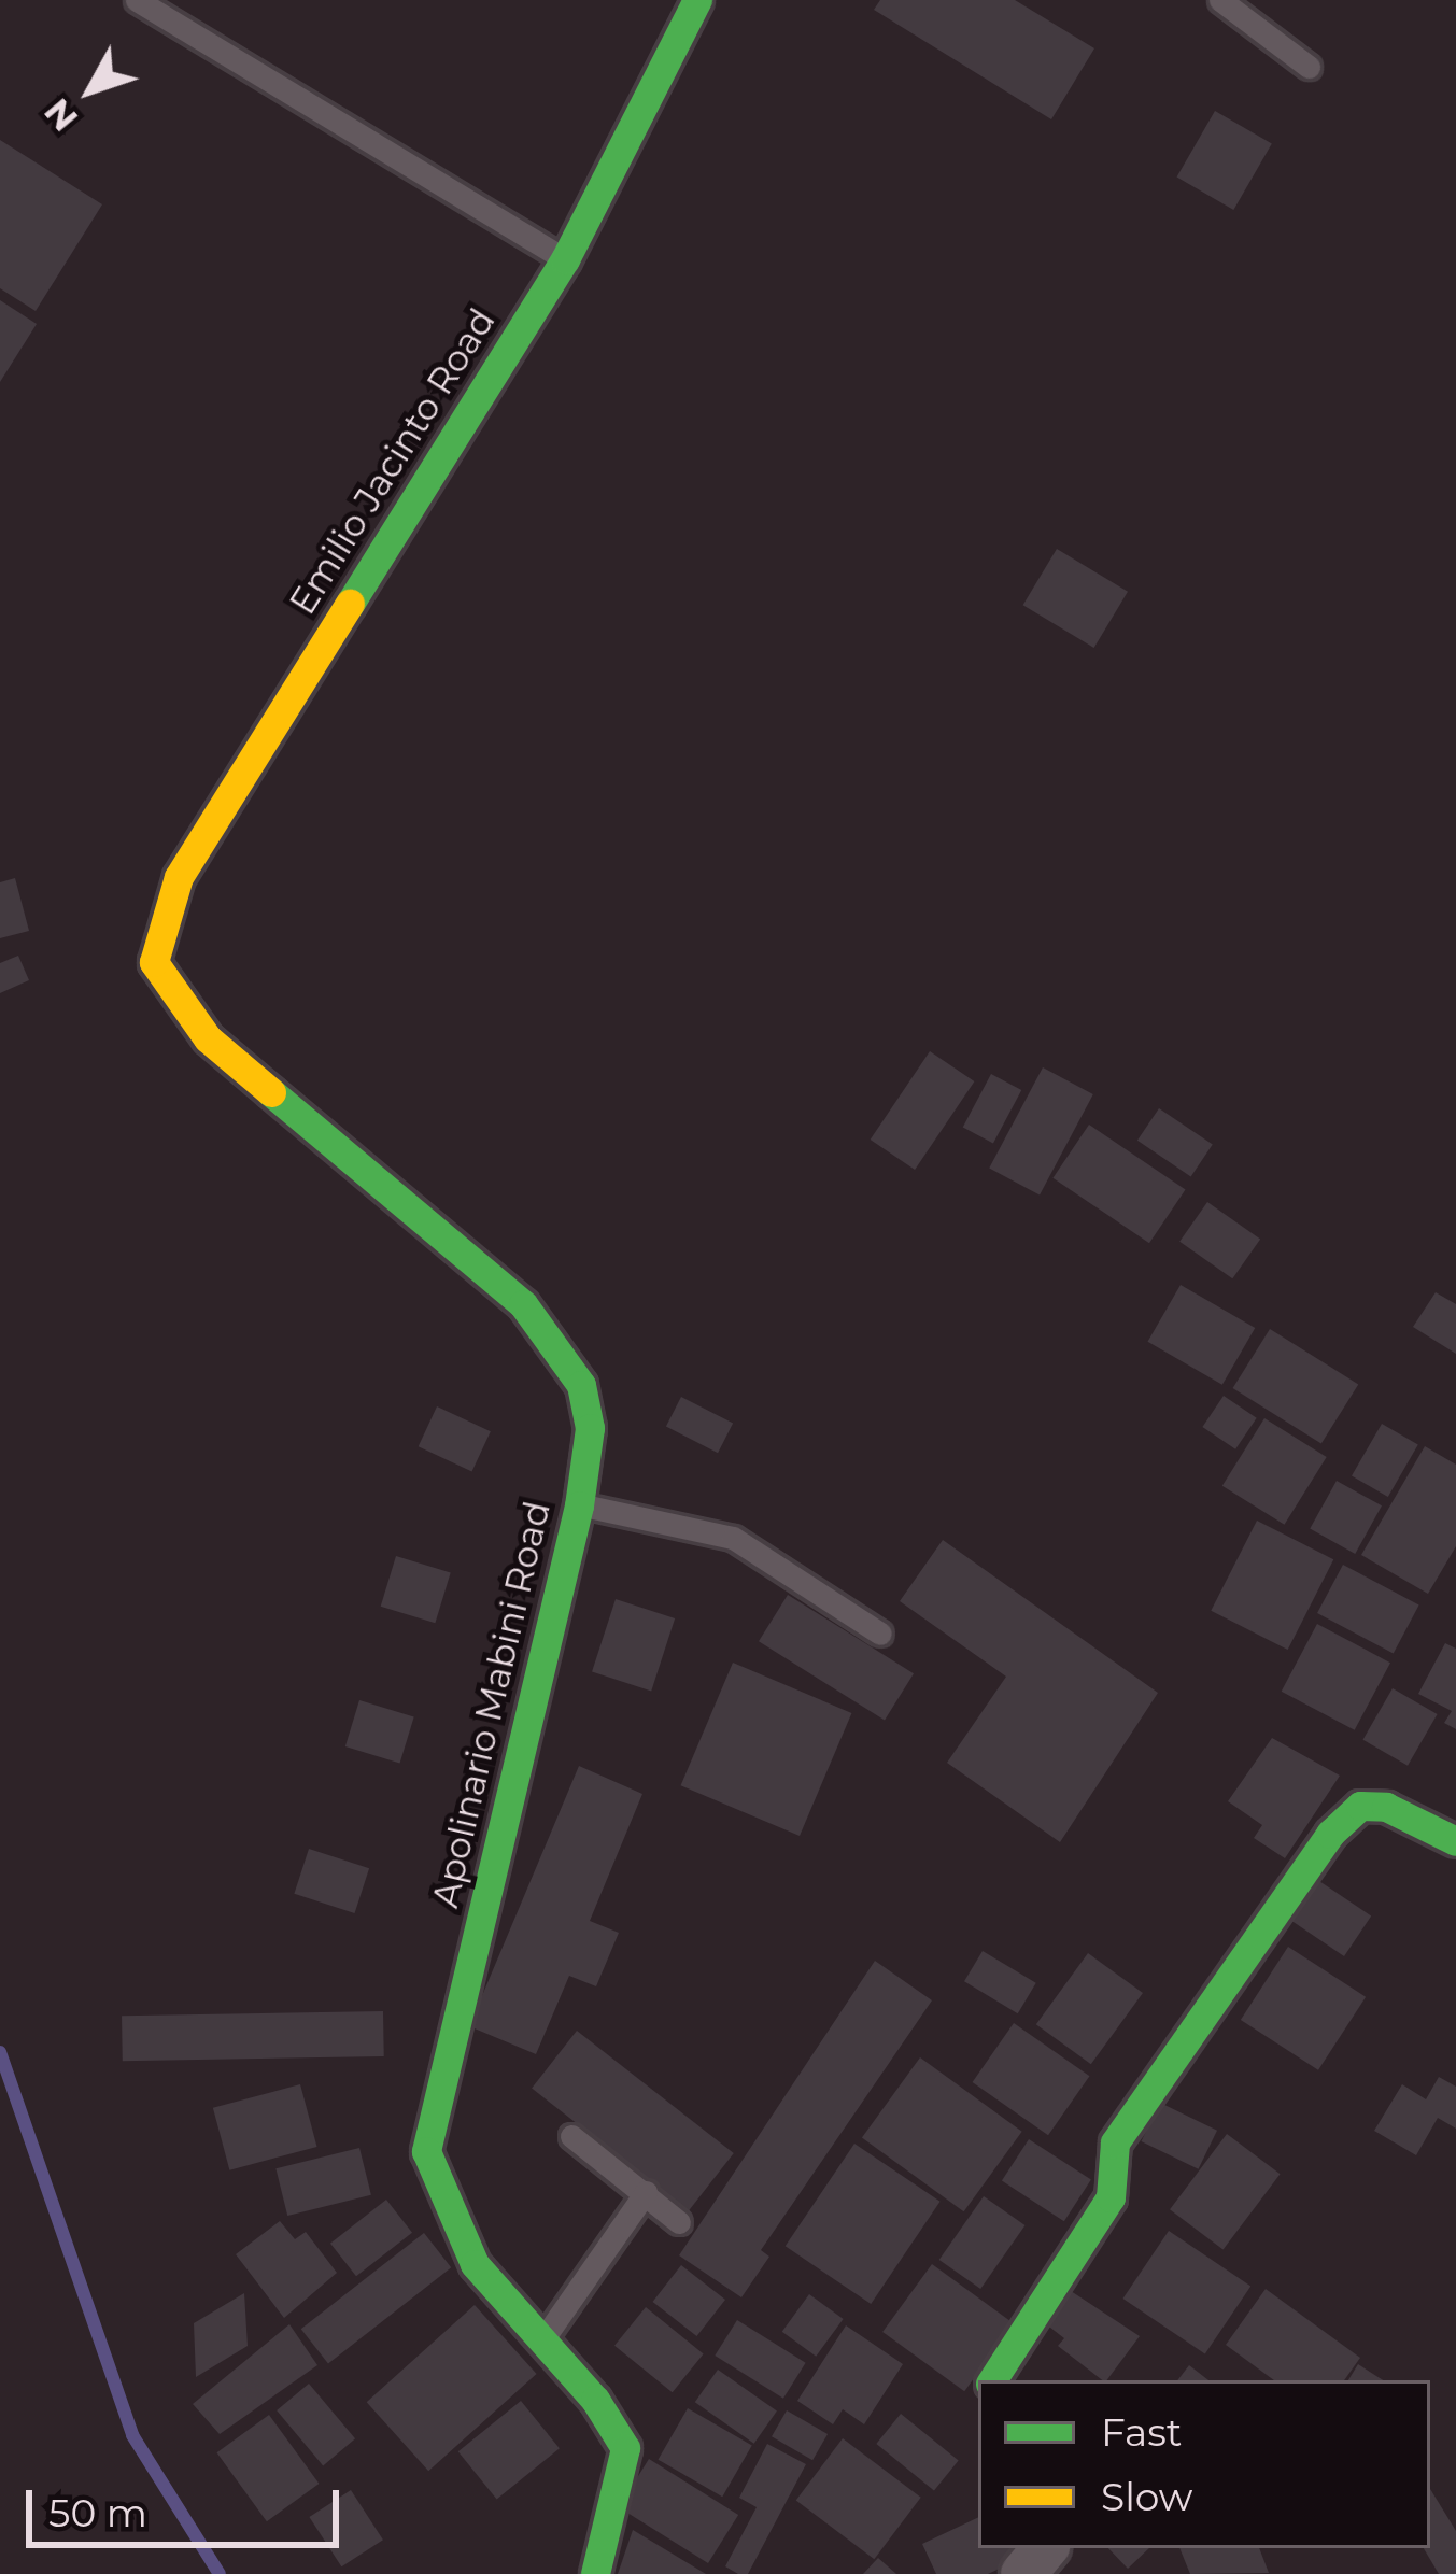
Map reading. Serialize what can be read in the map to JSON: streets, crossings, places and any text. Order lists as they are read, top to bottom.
{
  "streets": {
    "street": ["Emilio Jacinto Road", "Apolinario Mabini Road"]
  },
  "crossings": [
    ["Emilio Jacinto Road", "Apolinario Mabini Road"]
  ],
  "legend": ["Fast", "Slow"],
  "scale_bar": "50 m",
  "north": "bottom left"
}
